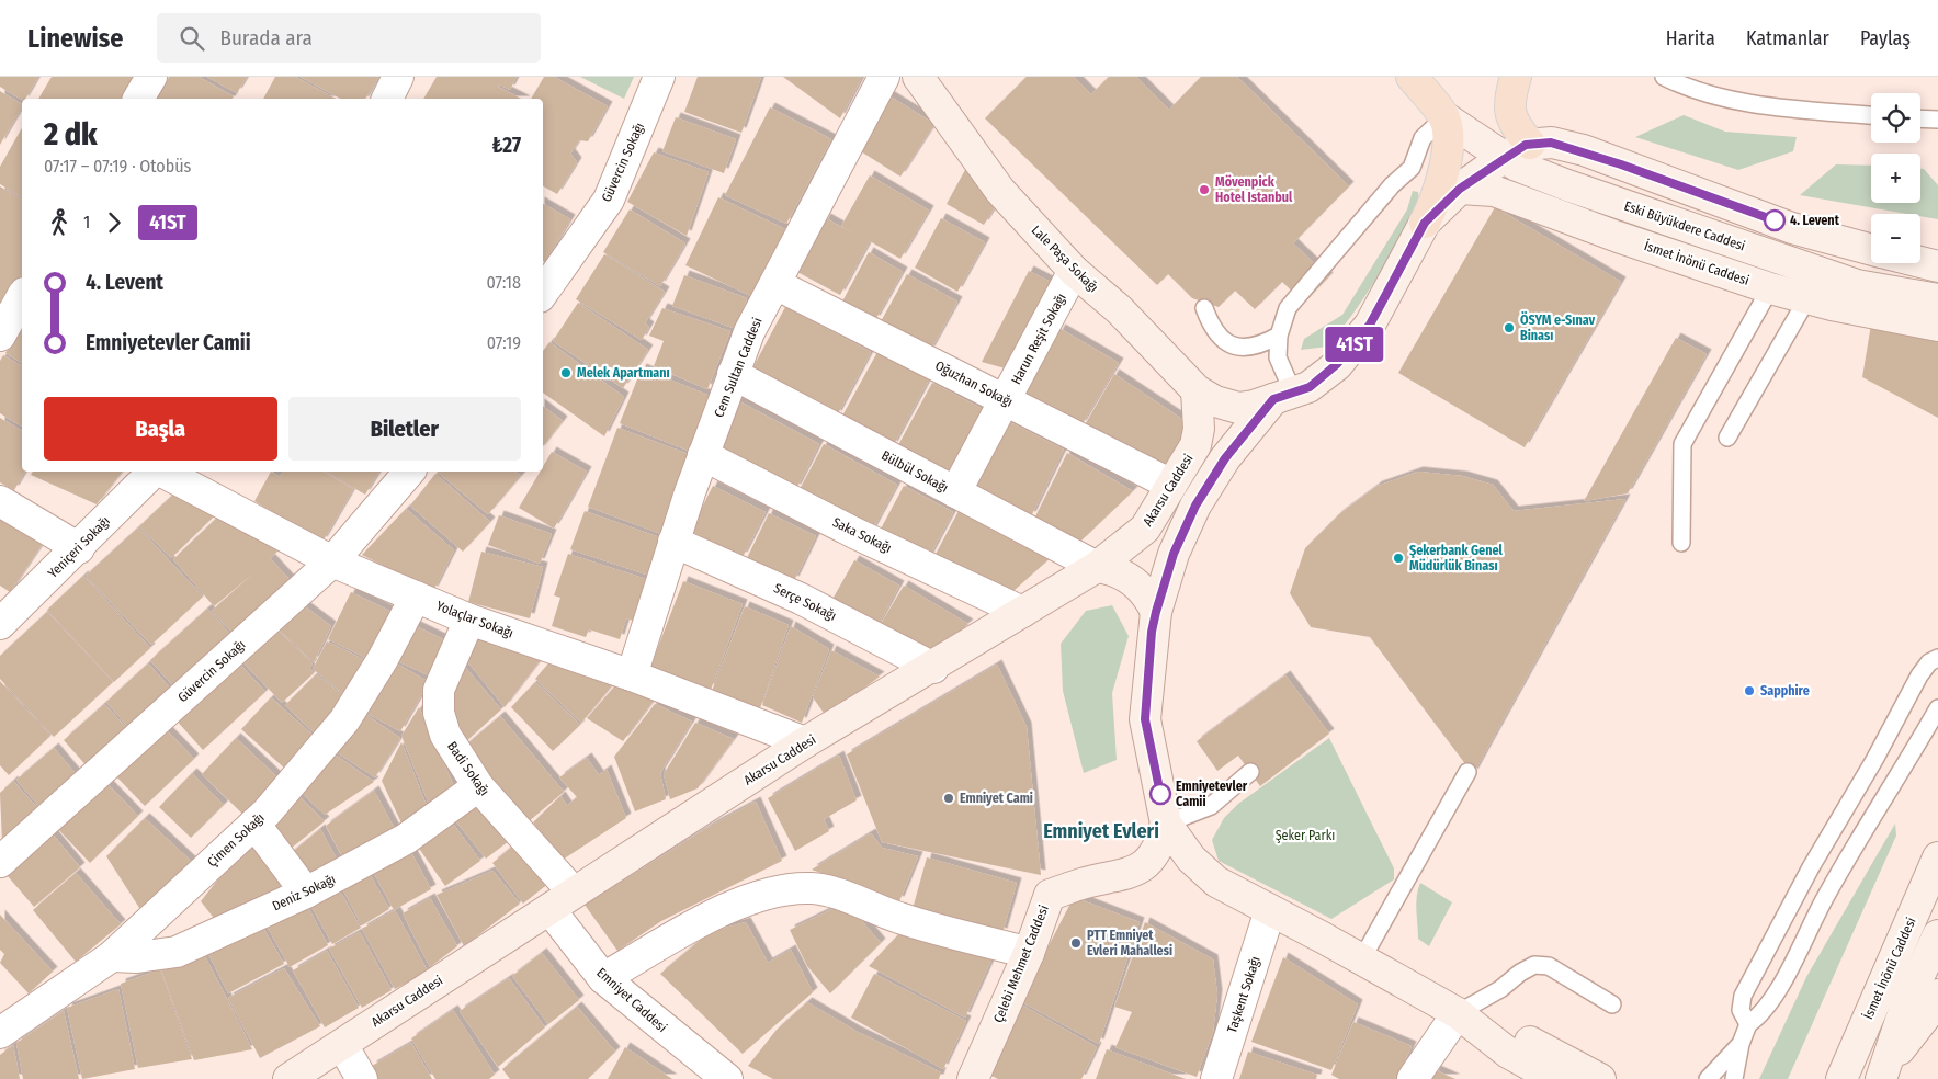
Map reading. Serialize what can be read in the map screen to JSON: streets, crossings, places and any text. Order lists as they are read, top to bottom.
{
  "streets": {
    "main road": [
      "Eski Büyükdere Caddesi",
      "Lale Paşa Sokağı",
      "İsmet İnönü Caddesi",
      "Akarsu Caddesi",
      "Çelebi Mehmet Caddesi"
    ],
    "street": [
      "Güvercin Sokağı",
      "Harun Reşit Sokağı",
      "Cem Sultan Caddesi",
      "Oğuzhan Sokağı",
      "Bülbül Sokağı",
      "Saka Sokağı",
      "Yeniçeri Sokağı",
      "Serçe Sokağı",
      "Yolaçlar Sokağı",
      "Badi Sokağı",
      "Çimen Sokağı",
      "Deniz Sokağı",
      "Taşkent Sokağı",
      "Emniyet Caddesi"
    ]
  },
  "crossings": [
    ["Güvercin Sokağı", "Yolaçlar Sokağı"],
    ["Lale Paşa Sokağı", "Harun Reşit Sokağı"],
    ["Lale Paşa Sokağı", "Akarsu Caddesi"],
    ["Harun Reşit Sokağı", "Oğuzhan Sokağı"],
    ["Harun Reşit Sokağı", "Bülbül Sokağı"],
    ["Cem Sultan Caddesi", "Oğuzhan Sokağı"],
    ["Cem Sultan Caddesi", "Bülbül Sokağı"],
    ["Cem Sultan Caddesi", "Saka Sokağı"],
    ["Cem Sultan Caddesi", "Serçe Sokağı"],
    ["Cem Sultan Caddesi", "Yolaçlar Sokağı"],
    ["Oğuzhan Sokağı", "Akarsu Caddesi"],
    ["Bülbül Sokağı", "Akarsu Caddesi"],
    ["Akarsu Caddesi", "Saka Sokağı"],
    ["Akarsu Caddesi", "Serçe Sokağı"],
    ["Akarsu Caddesi", "Yolaçlar Sokağı"],
    ["Akarsu Caddesi", "Badi Sokağı"],
    ["Akarsu Caddesi", "Emniyet Caddesi"],
    ["Yolaçlar Sokağı", "Badi Sokağı"],
    ["Yolaçlar Sokağı", "Çimen Sokağı"],
    ["Badi Sokağı", "Deniz Sokağı"],
    ["Badi Sokağı", "Emniyet Caddesi"],
    ["Çimen Sokağı", "Deniz Sokağı"]
  ],
  "districts": ["Emniyet Evleri"],
  "parks": ["Şeker Parkı"],
  "places": [
    "Mövenpick Hotel Istanbul",
    "4. Levent",
    "ÖSYM e-Sınav Binası",
    "Melek Apartmanı",
    "Şekerbank Genel Müdürlük Binası",
    "Sapphire",
    "Emniyetevler Camii",
    "Emniyet Cami",
    "PTT Emniyet Evleri Mahallesi"
  ],
  "lines": ["bus line 41ST"],
  "page": {
    "header": "Linewise",
    "search": "Burada ara",
    "nav": ["Harita", "Katmanlar", "Paylaş"],
    "on_map": "41ST",
    "map_buttons": ["+", "−"],
    "heading": ["2 dk", "07:17 – 07:19 · Otobüs", "₺27"],
    "legs": ["1", "41ST"],
    "list": [
      {
        "name": "4. Levent",
        "value": "07:18"
      },
      {
        "name": "Emniyetevler Camii",
        "value": "07:19"
      }
    ],
    "buttons": ["Başla", "Biletler"]
  }
}
